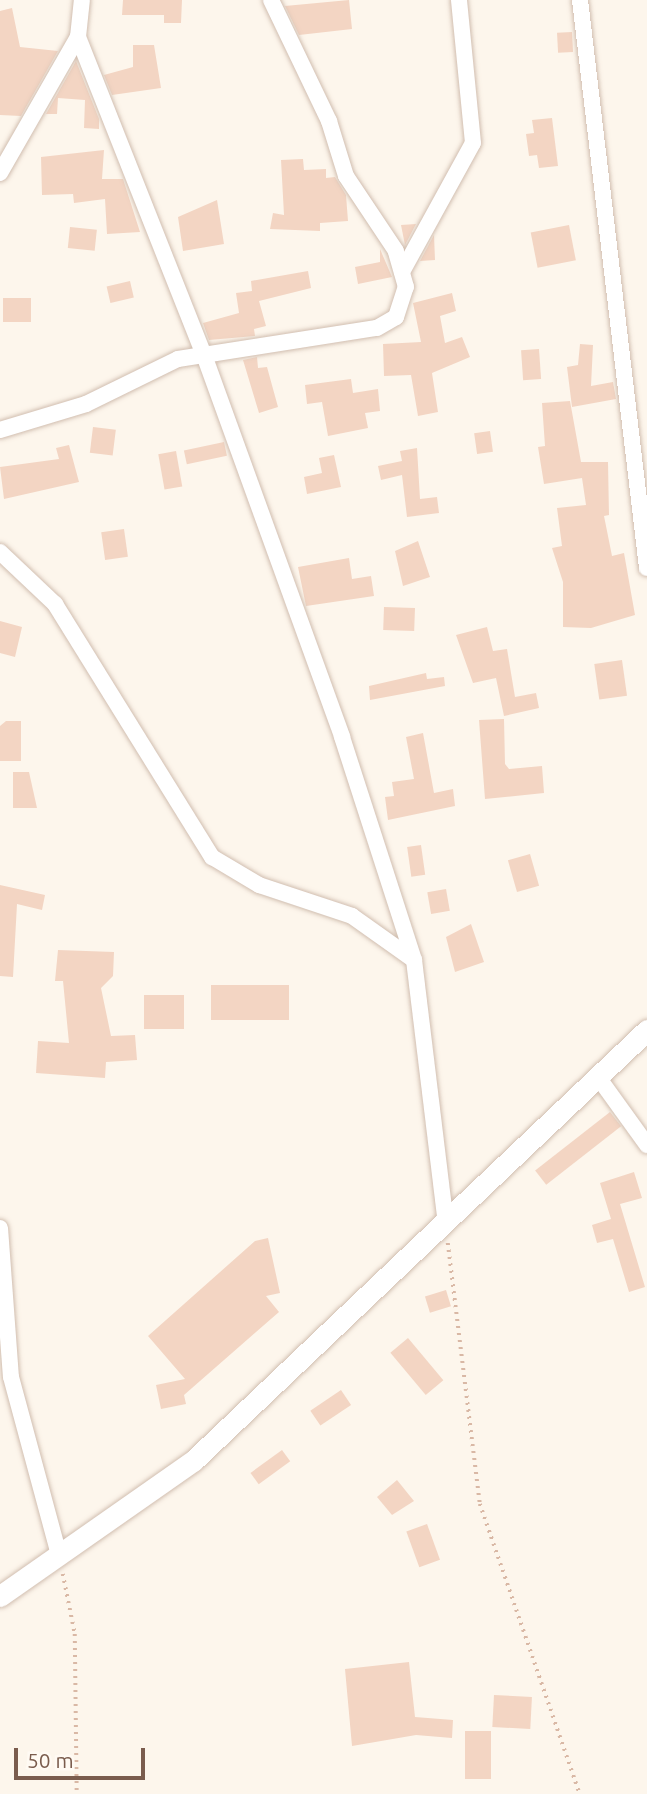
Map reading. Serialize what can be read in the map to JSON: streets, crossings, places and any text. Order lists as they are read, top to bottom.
{
  "scale_bar": "50 m"
}
